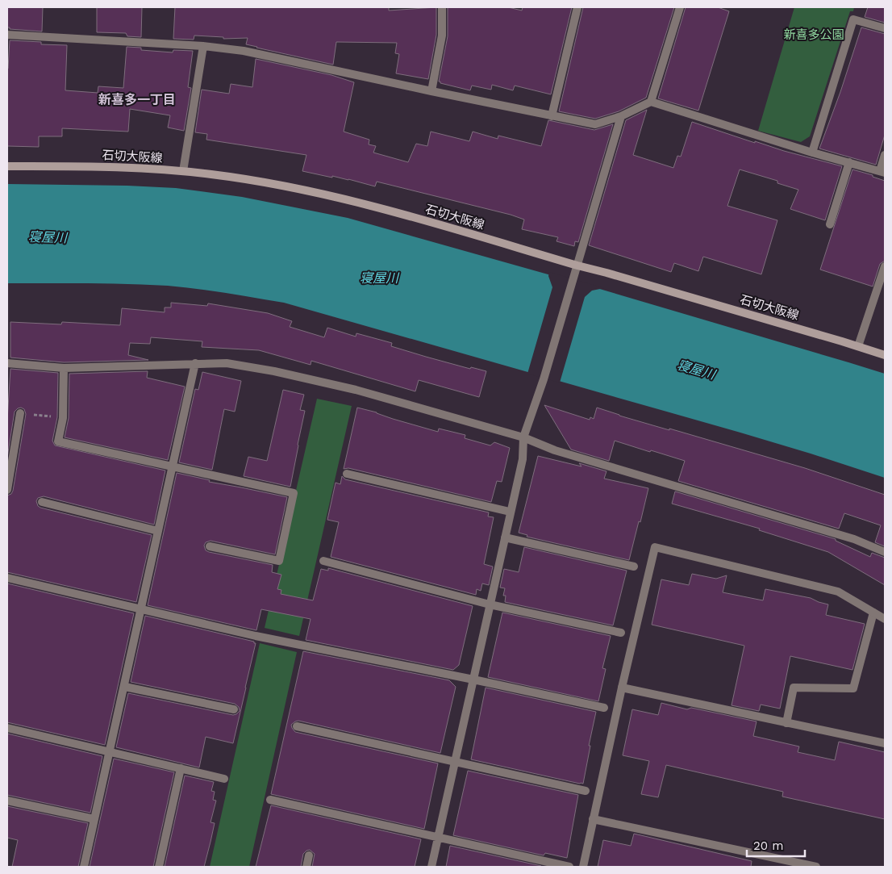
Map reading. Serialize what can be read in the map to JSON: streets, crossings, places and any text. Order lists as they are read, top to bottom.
{
  "streets": {
    "main road": ["石切大阪線"]
  },
  "districts": ["新喜多一丁目"],
  "water": ["寝屋川"],
  "parks": ["新喜多公園"],
  "scale_bar": "20 m"
}
